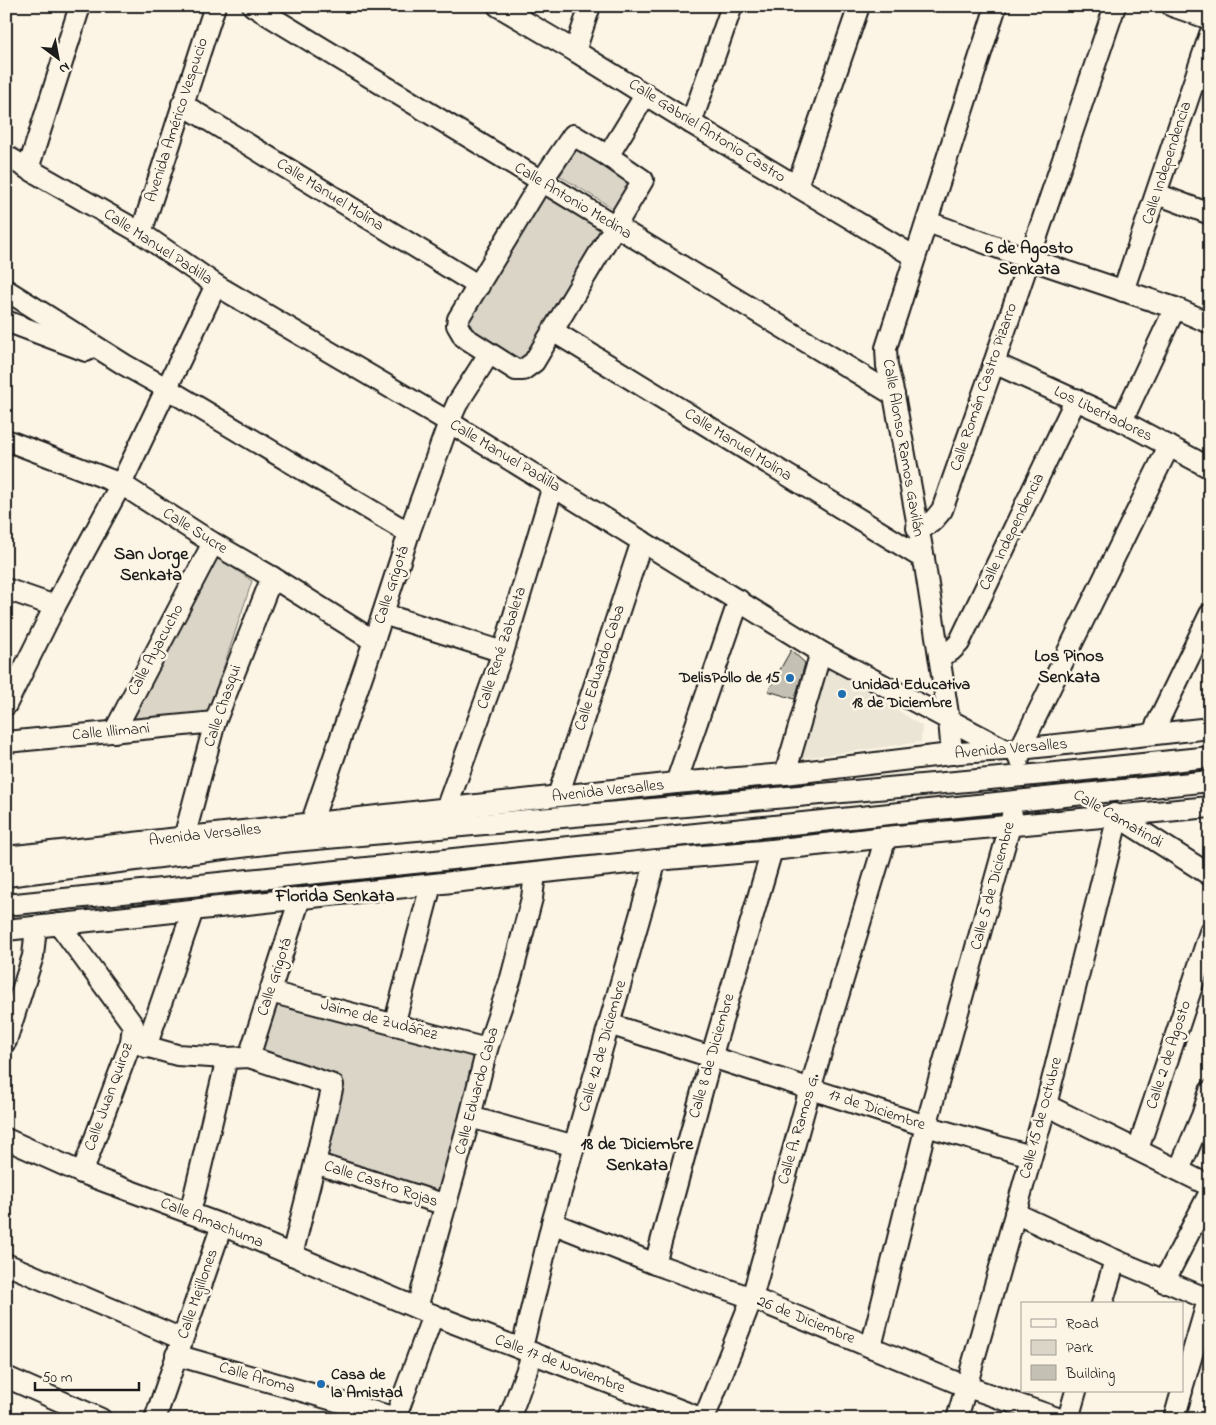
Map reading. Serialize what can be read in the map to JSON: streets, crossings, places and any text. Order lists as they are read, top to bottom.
{
  "streets": {
    "street": [
      "Avenida Américo Vespucio",
      "Calle Gabriel Antonio Castro",
      "Calle Independencia",
      "Calle Manuel Molina",
      "Calle Antonio Medina",
      "Calle Manuel Padilla",
      "Calle Román Castro Pizarro",
      "Los Libertadores",
      "Calle Alonso Ramos Gavilán",
      "Calle Sucre",
      "Calle Grigotá",
      "Calle René Zabaleta",
      "Calle Ayacucho",
      "Calle Eduardo Caba",
      "Calle Chasqui",
      "Calle Illimani",
      "Avenida Versalles",
      "Calle Camatindi",
      "Calle 5 de Diciembre",
      "Jaime de Zudáñez",
      "Calle 12 de Diciembre",
      "Calle 2 de Agosto",
      "Calle 8 de Diciembre",
      "Calle Juan Quiroz",
      "17 de Diciembre",
      "Calle 15 de Octubre",
      "Calle A. Ramos G.",
      "Calle Castro Rojas",
      "Calle Amachuma",
      "Calle Mejillones",
      "26 de Diciembre",
      "Calle 17 de Noviembre",
      "Calle Aroma"
    ]
  },
  "crossings": [
    ["Avenida Américo Vespucio", "Calle Manuel Molina"],
    ["Avenida Américo Vespucio", "Calle Manuel Padilla"],
    ["Calle Gabriel Antonio Castro", "Calle Alonso Ramos Gavilán"],
    ["Calle Independencia", "Los Libertadores"],
    ["Calle Independencia", "Calle Alonso Ramos Gavilán"],
    ["Calle Manuel Molina", "Calle Alonso Ramos Gavilán"],
    ["Calle Antonio Medina", "Calle Alonso Ramos Gavilán"],
    ["Calle Manuel Padilla", "Calle Alonso Ramos Gavilán"],
    ["Calle Manuel Padilla", "Calle Grigotá"],
    ["Calle Manuel Padilla", "Calle René Zabaleta"],
    ["Calle Manuel Padilla", "Calle Eduardo Caba"],
    ["Calle Manuel Padilla", "Avenida Versalles"],
    ["Calle Manuel Padilla", "Calle 5 de Diciembre"],
    ["Calle Román Castro Pizarro", "Los Libertadores"],
    ["Calle Román Castro Pizarro", "Calle Alonso Ramos Gavilán"],
    ["Los Libertadores", "Calle 5 de Diciembre"],
    ["Calle Alonso Ramos Gavilán", "Avenida Versalles"],
    ["Calle Sucre", "Calle Grigotá"],
    ["Calle Sucre", "Calle Ayacucho"],
    ["Calle Sucre", "Calle Chasqui"],
    ["Calle Grigotá", "Avenida Versalles"],
    ["Calle Grigotá", "Jaime de Zudáñez"],
    ["Calle René Zabaleta", "Avenida Versalles"],
    ["Calle Ayacucho", "Calle Illimani"],
    ["Calle Eduardo Caba", "Avenida Versalles"],
    ["Calle Eduardo Caba", "Jaime de Zudáñez"],
    ["Calle Eduardo Caba", "Calle Castro Rojas"],
    ["Calle Eduardo Caba", "Calle Amachuma"],
    ["Calle Eduardo Caba", "Calle 17 de Noviembre"],
    ["Calle Eduardo Caba", "Calle Aroma"],
    ["Calle Chasqui", "Calle Illimani"],
    ["Calle Chasqui", "Avenida Versalles"],
    ["Avenida Versalles", "Calle Camatindi"],
    ["Avenida Versalles", "Calle 5 de Diciembre"],
    ["Calle Camatindi", "Calle 15 de Octubre"],
    ["Calle 5 de Diciembre", "17 de Diciembre"],
    ["Calle 5 de Diciembre", "26 de Diciembre"],
    ["Calle 12 de Diciembre", "17 de Diciembre"],
    ["Calle 12 de Diciembre", "26 de Diciembre"],
    ["Calle 12 de Diciembre", "Calle 17 de Noviembre"],
    ["Calle 8 de Diciembre", "17 de Diciembre"],
    ["Calle 8 de Diciembre", "26 de Diciembre"],
    ["Calle Juan Quiroz", "Calle Amachuma"],
    ["17 de Diciembre", "Calle 15 de Octubre"],
    ["17 de Diciembre", "Calle A. Ramos G."],
    ["Calle 15 de Octubre", "26 de Diciembre"],
    ["Calle A. Ramos G.", "26 de Diciembre"],
    ["Calle A. Ramos G.", "Calle 17 de Noviembre"],
    ["Calle Amachuma", "Calle Mejillones"],
    ["Calle Amachuma", "Calle 17 de Noviembre"],
    ["Calle Mejillones", "Calle Aroma"]
  ],
  "districts": [
    "6 de Agosto Senkata",
    "San Jorge Senkata",
    "Los Pinos Senkata",
    "Florida Senkata",
    "18 de Diciembre Senkata"
  ],
  "places": ["DelisPollo de 15", "Unidad Educativa 18 de Diciembre", "Casa de la Amistad"],
  "legend": ["Road", "Park", "Building"],
  "scale_bar": "50 m",
  "north": "bottom right"
}
